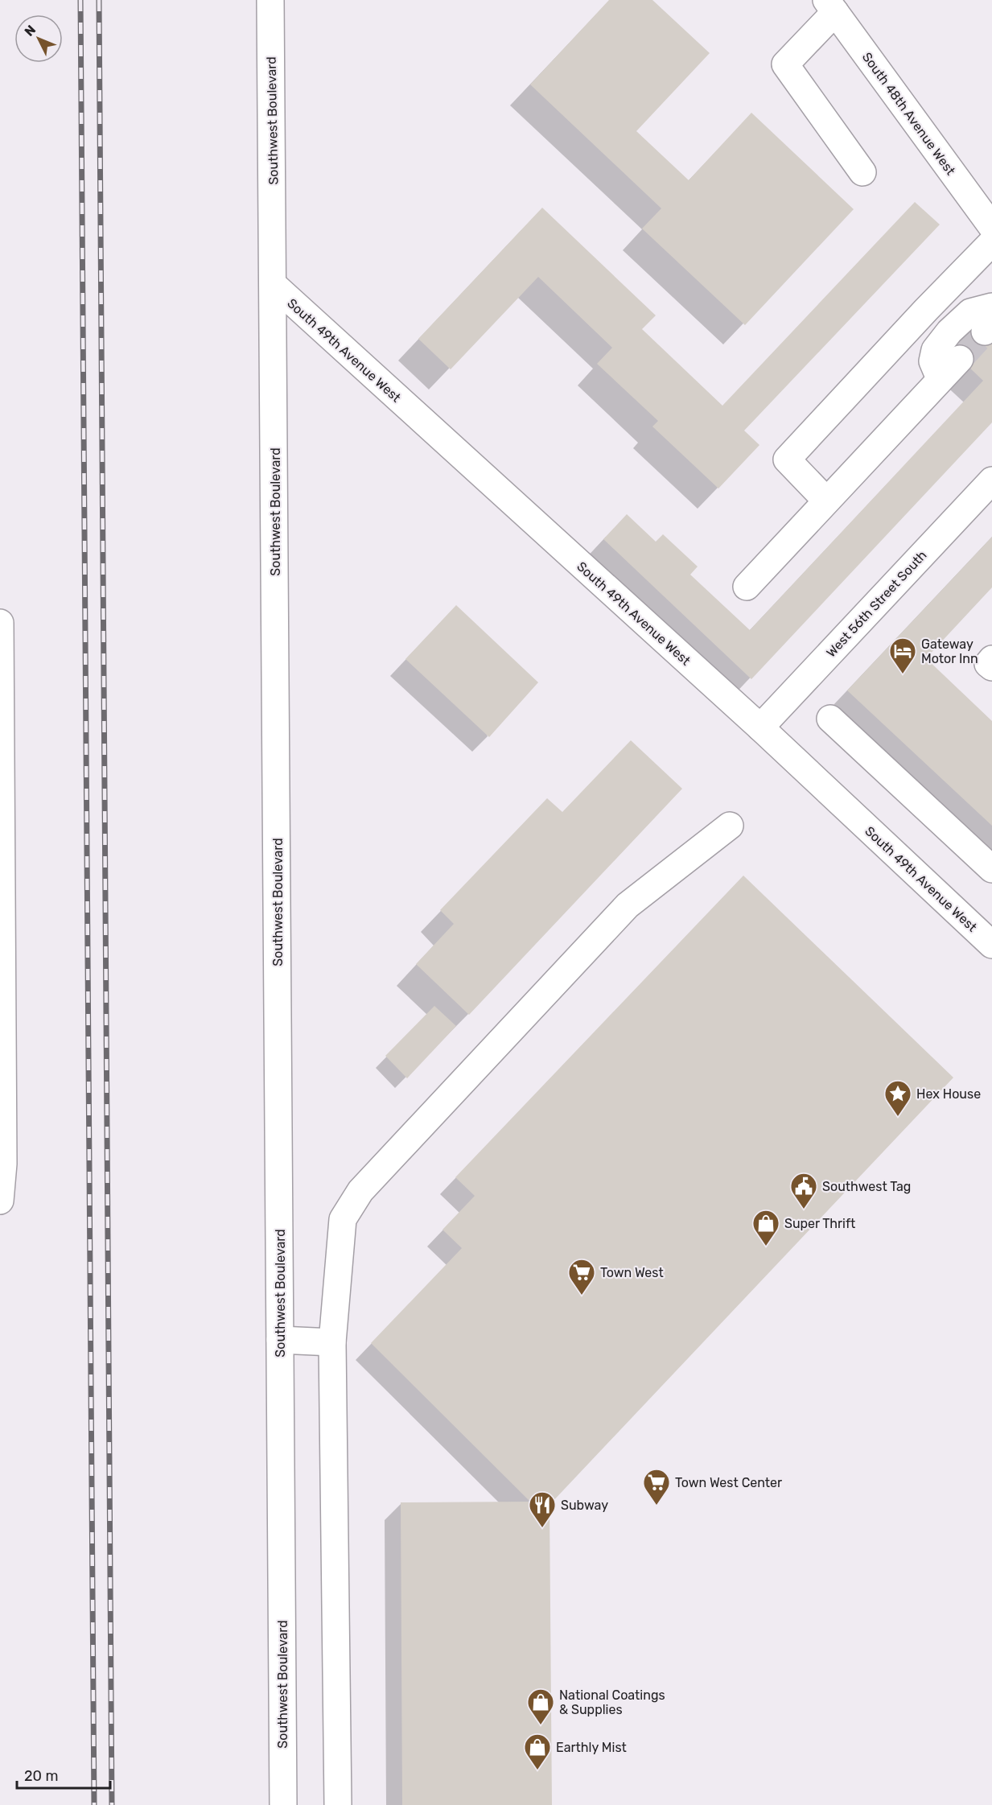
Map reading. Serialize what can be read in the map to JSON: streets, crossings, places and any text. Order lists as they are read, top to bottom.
{
  "streets": {
    "street": [
      "South 48th Avenue West",
      "Southwest Boulevard",
      "South 49th Avenue West",
      "West 56th Street South"
    ]
  },
  "crossings": [
    ["Southwest Boulevard", "South 49th Avenue West"],
    ["South 49th Avenue West", "West 56th Street South"]
  ],
  "places": {
    "hotel": ["Gateway Motor Inn"],
    "place": ["Hex House"],
    "public building": ["Southwest Tag"],
    "shop": ["Super Thrift", "National Coatings & Supplies", "Earthly Mist"],
    "supermarket": ["Town West", "Town West Center"],
    "restaurant": ["Subway"]
  },
  "scale_bar": "20 m",
  "north": "top left"
}
